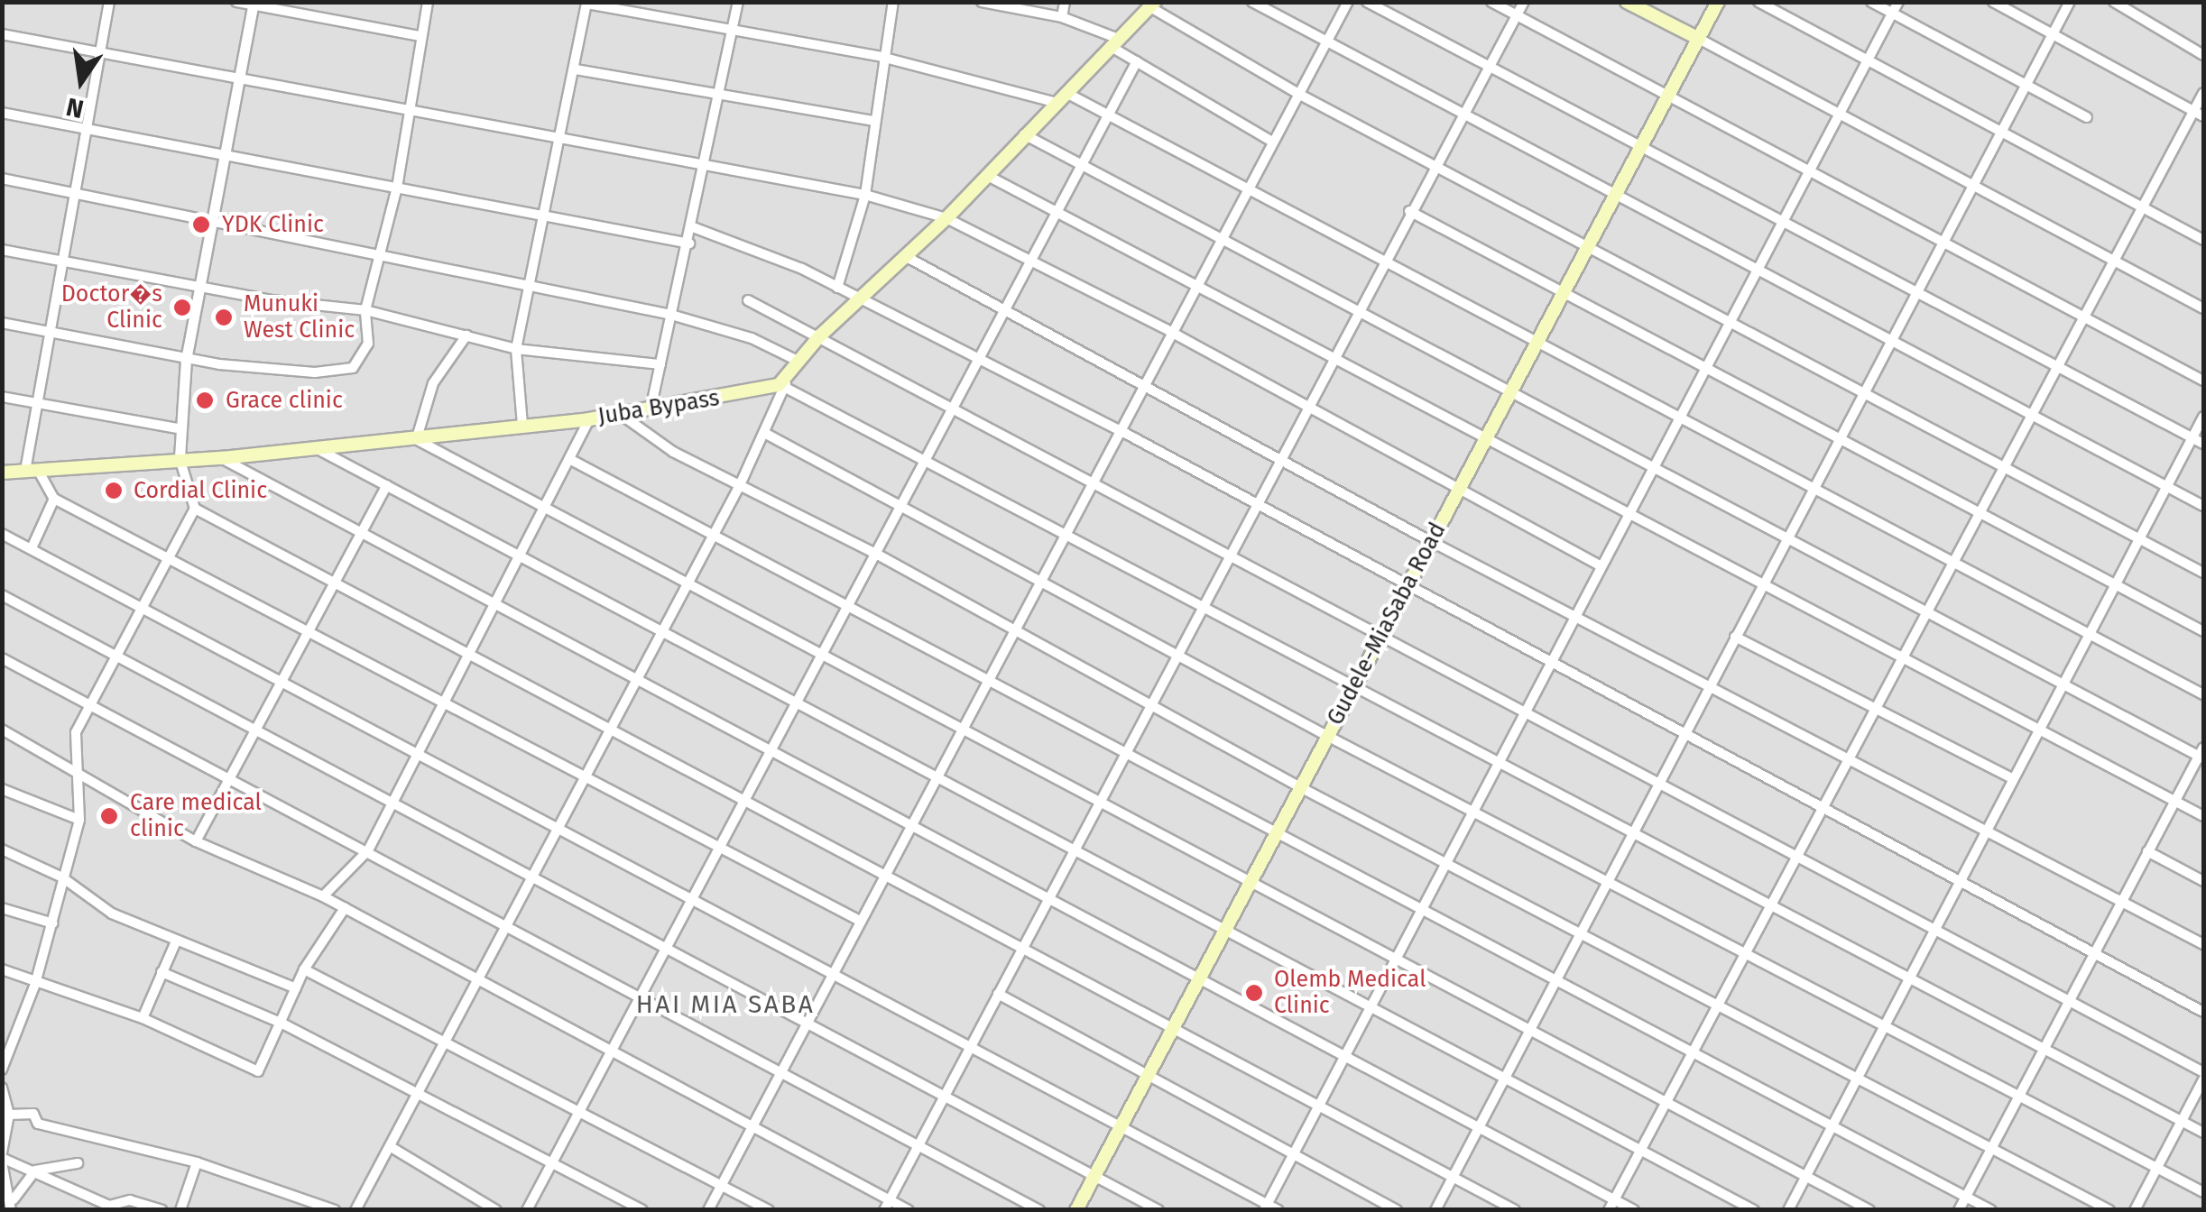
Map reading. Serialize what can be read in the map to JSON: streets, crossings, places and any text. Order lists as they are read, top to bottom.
{
  "streets": {
    "main road": ["Juba Bypass", "Gudele-MiaSaba Road"]
  },
  "districts": ["HAI MIA SABA"],
  "places": [
    "YDK Clinic",
    "Doctor�s Clinic",
    "Munuki West Clinic",
    "Grace clinic",
    "Cordial Clinic",
    "Care medical clinic",
    "Olemb Medical Clinic"
  ],
  "north": "bottom"
}
